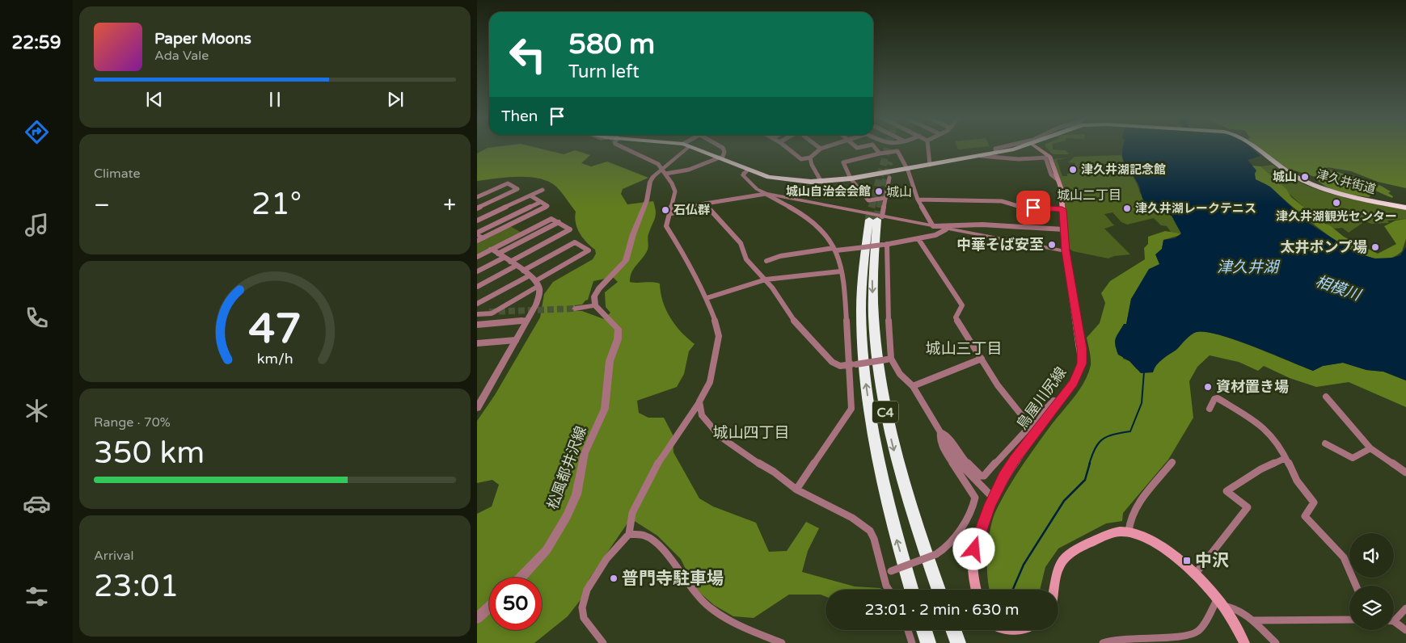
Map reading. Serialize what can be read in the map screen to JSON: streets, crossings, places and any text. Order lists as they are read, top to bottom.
{
  "streets": {
    "highway": ["津久井街道", "C4"],
    "main road": ["鳥屋川尻線"],
    "street": ["松風都井沢線"]
  },
  "districts": [
    "城山",
    "城山二丁目",
    "城山三丁目",
    "城山四丁目"
  ],
  "water": ["津久井湖", "相模川"],
  "places": {
    "other": [
      "津久井湖記念館",
      "城山",
      "城山自治会会館",
      "津久井湖観光センター",
      "津久井湖レークテニス",
      "石仏群",
      "中華そば安至",
      "太井ポンプ場",
      "資材置き場",
      "普門寺駐車場"
    ],
    "transit": ["中沢"]
  },
  "page": {
    "tabs": "22:59",
    "turn": ["580 m", "Turn left"],
    "song": ["Paper Moons", "Ada Vale"],
    "then": "Then",
    "tile": [
      "Climate",
      ["Range · 70%", "350 km"],
      ["Arrival", "23:01"]
    ],
    "heat": ["−", "21°", "+"],
    "limit": "50",
    "trip": "23:01 · 2 min · 630 m",
    "gauge": ["47", "km/h"]
  }
}
